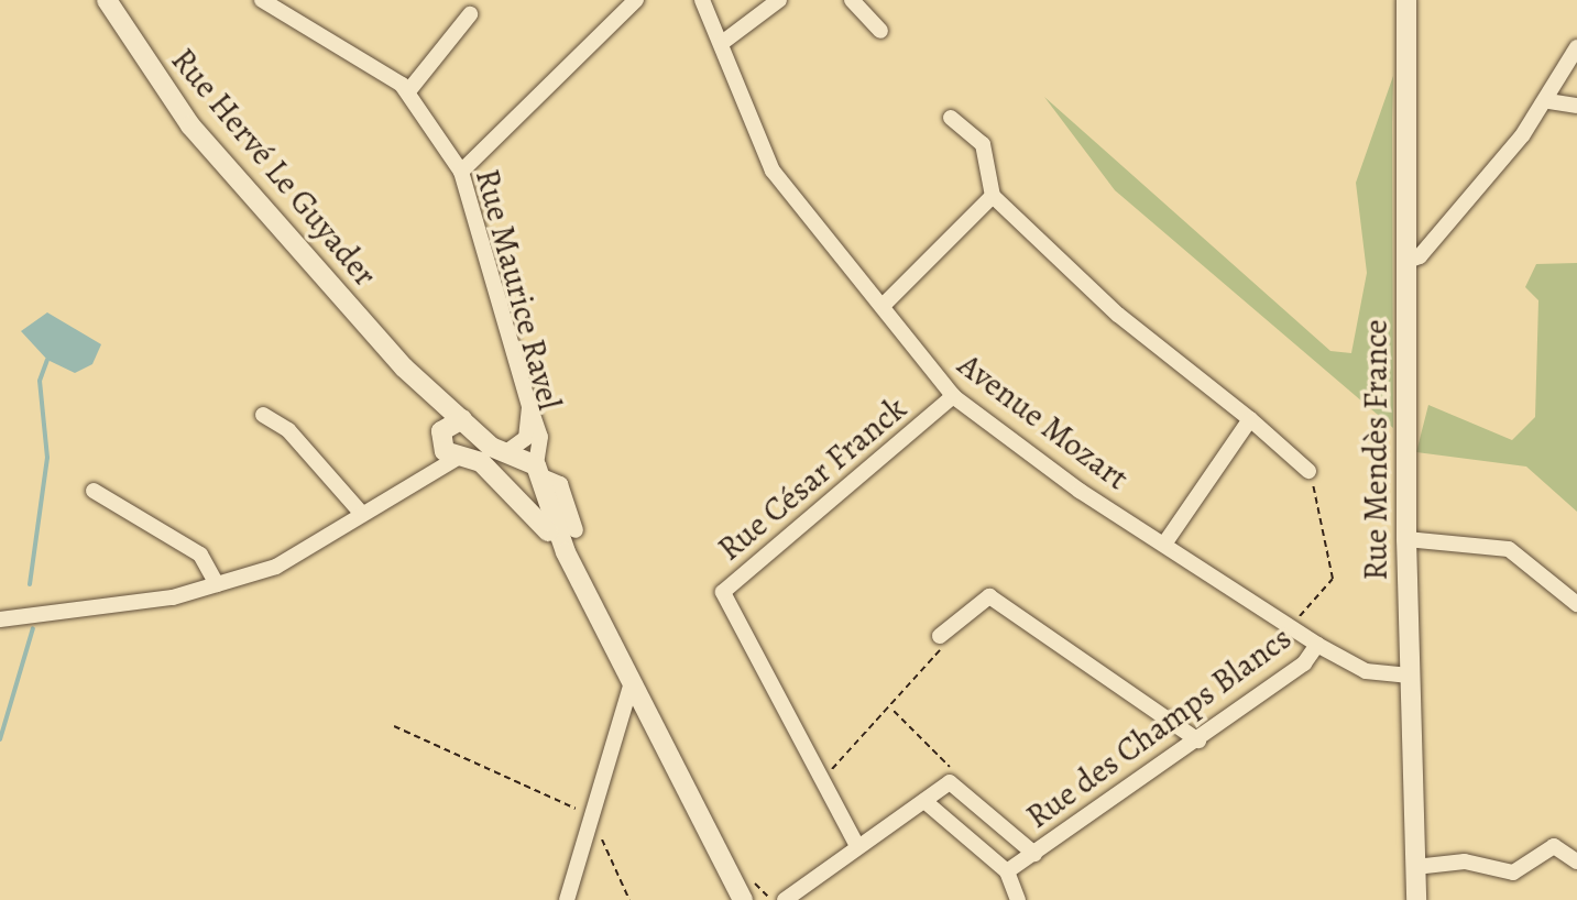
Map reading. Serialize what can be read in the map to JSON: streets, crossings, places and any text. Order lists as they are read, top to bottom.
{
  "streets": {
    "street": [
      "Rue Hervé Le Guyader",
      "Rue Maurice Ravel",
      "Avenue Mozart",
      "Rue Mendès France",
      "Rue César Franck",
      "Rue des Champs Blancs"
    ]
  },
  "crossings": [
    ["Avenue Mozart", "Rue Mendès France"],
    ["Avenue Mozart", "Rue César Franck"],
    ["Avenue Mozart", "Rue des Champs Blancs"]
  ]
}
